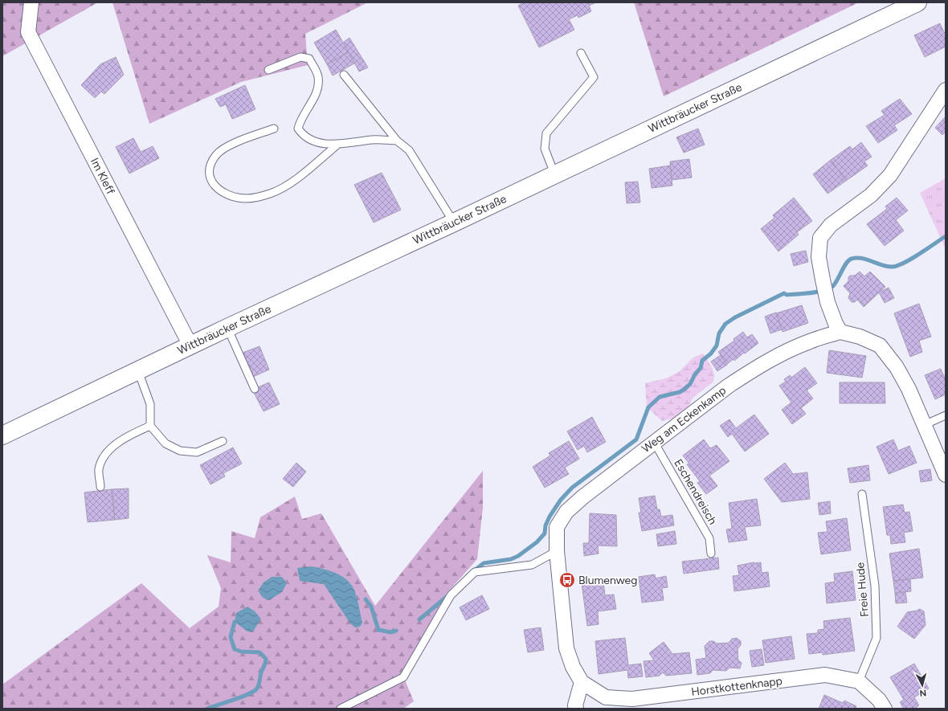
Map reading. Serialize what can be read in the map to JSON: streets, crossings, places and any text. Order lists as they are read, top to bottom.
{
  "streets": {
    "main road": ["Wittbräucker Straße"],
    "street": ["Im Kleff", "Weg am Eckenkamp", "Horstkottenknapp"],
    "lane": ["Eschendreisch", "Freie Hude"]
  },
  "crossings": [
    ["Wittbräucker Straße", "Im Kleff"],
    ["Weg am Eckenkamp", "Eschendreisch"],
    ["Freie Hude", "Horstkottenknapp"]
  ],
  "places": {
    "bus stop": ["Blumenweg"]
  },
  "north": "bottom"
}
